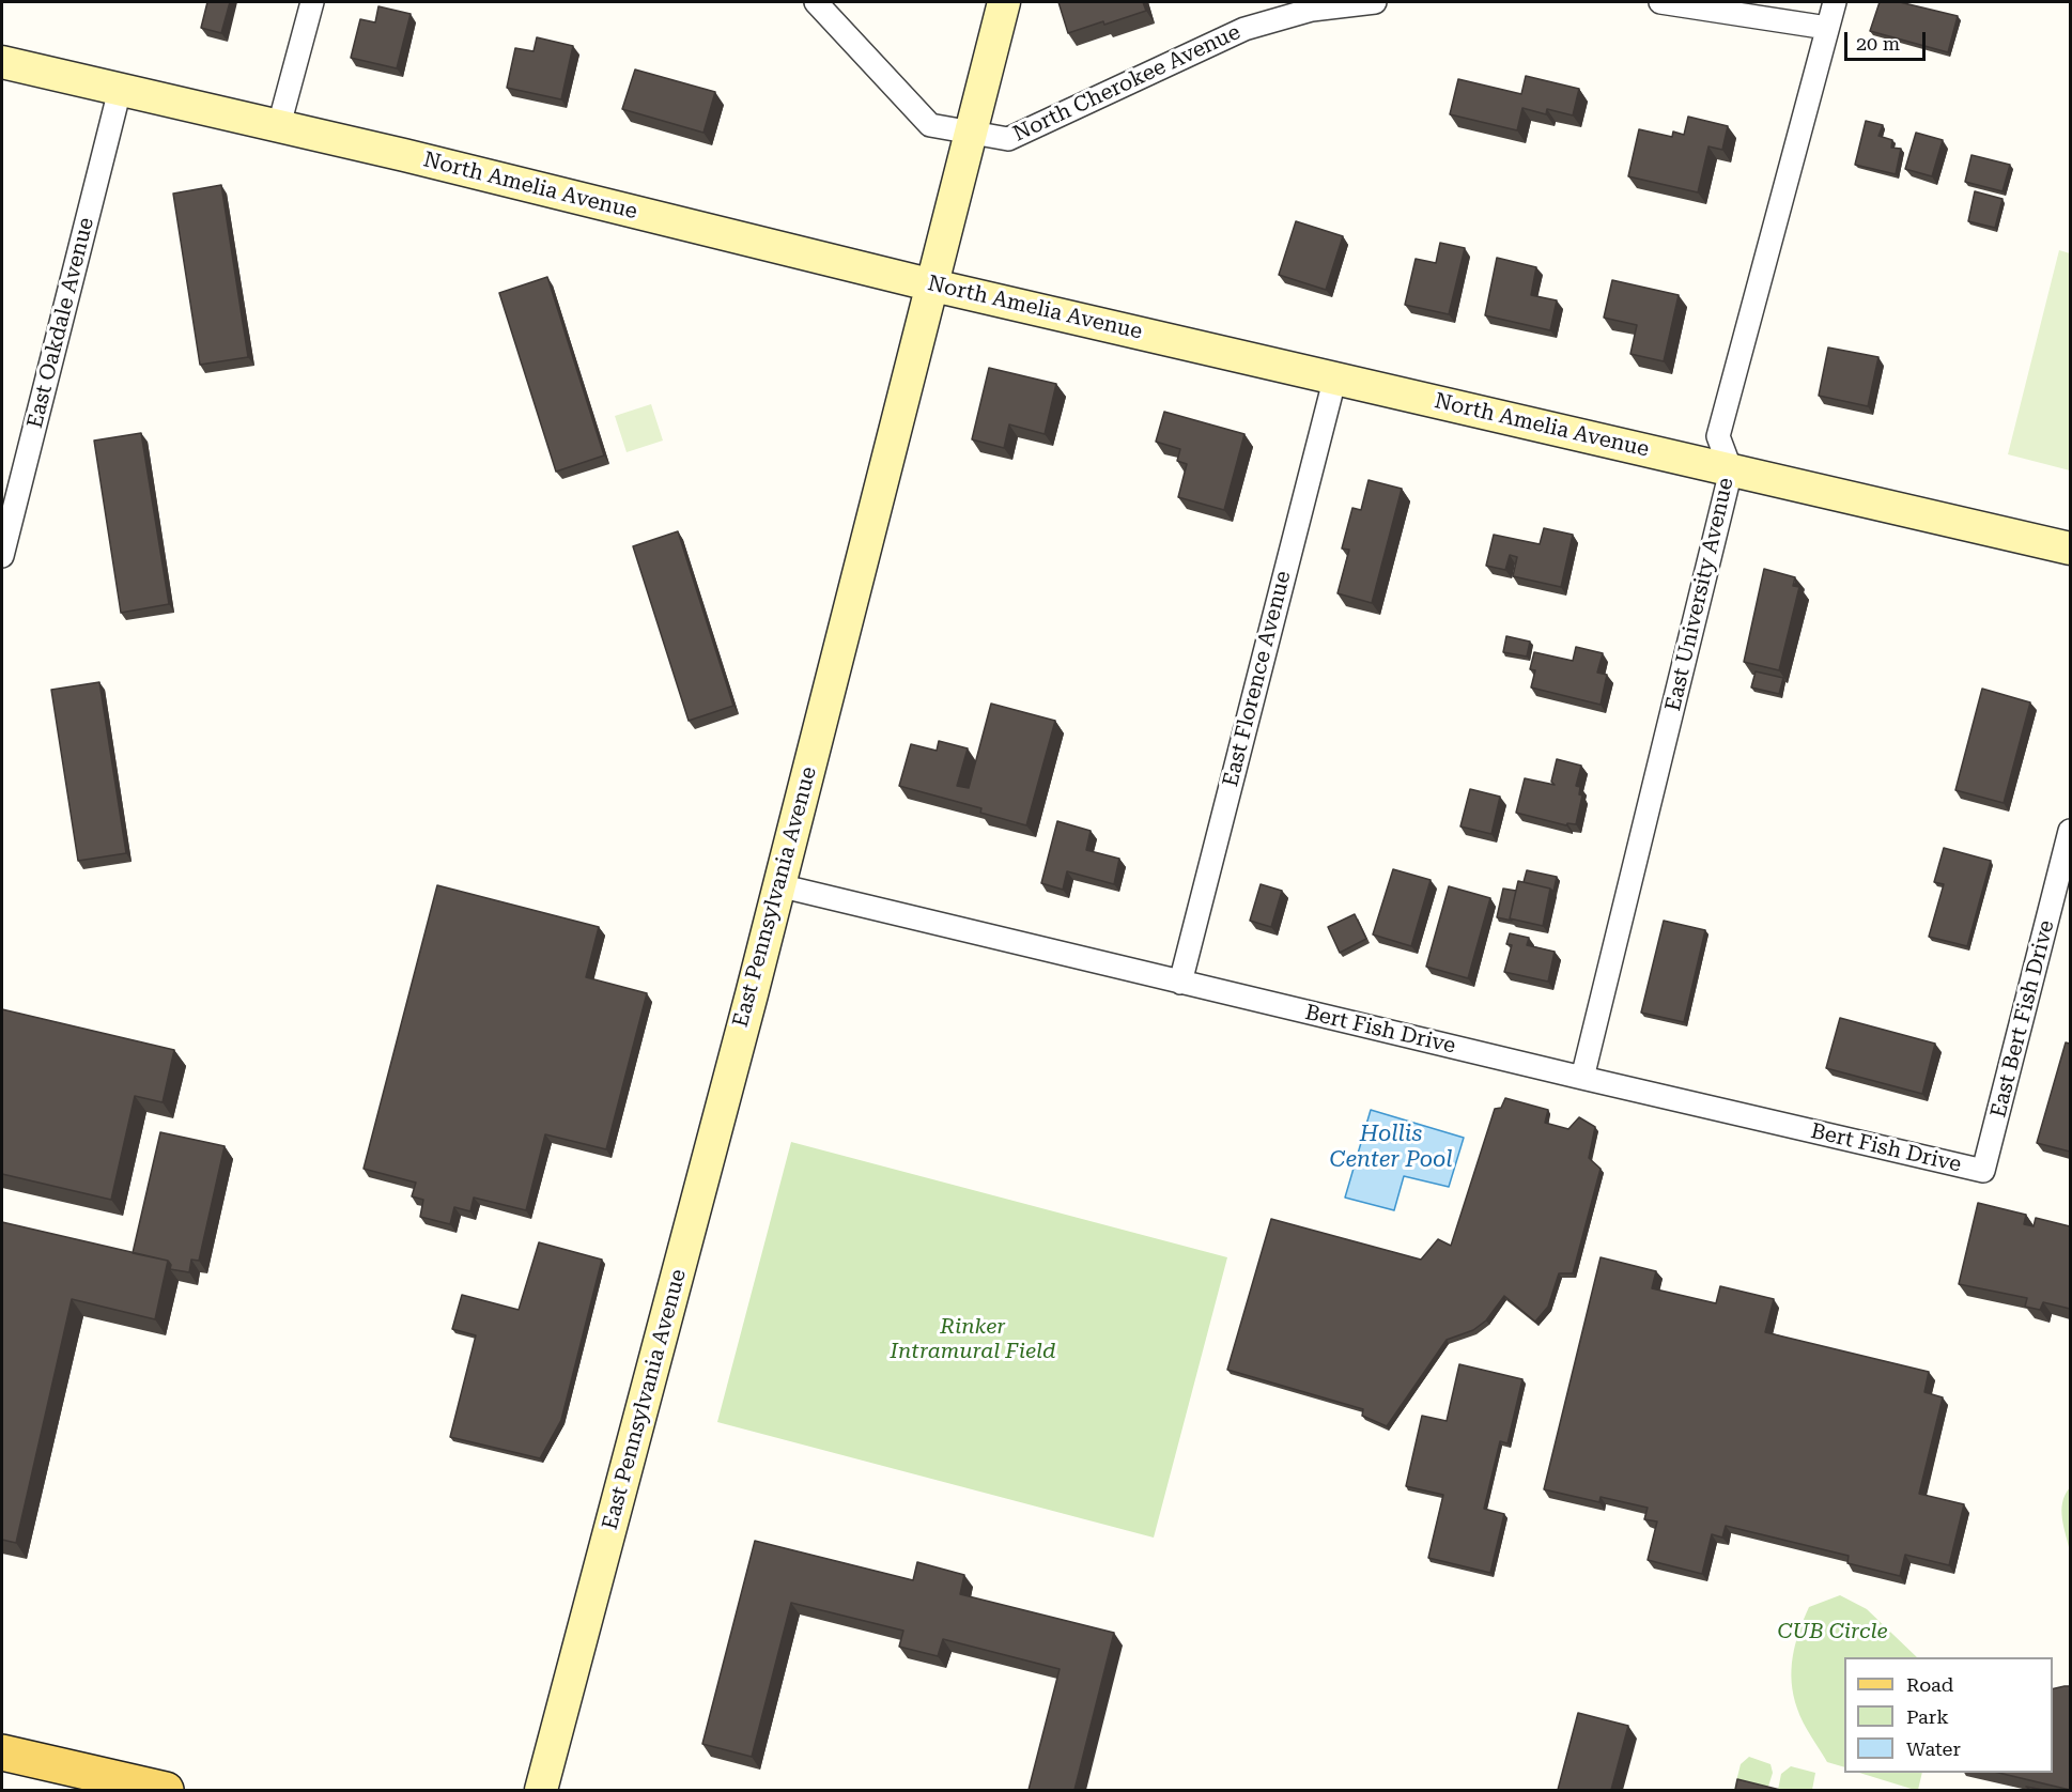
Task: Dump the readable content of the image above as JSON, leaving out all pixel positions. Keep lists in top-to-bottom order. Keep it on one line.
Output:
{"streets":{"main road":["North Amelia Avenue","East Pennsylvania Avenue"],"street":["North Cherokee Avenue","East Oakdale Avenue","East University Avenue","East Florence Avenue","East Bert Fish Drive","Bert Fish Drive"]},"crossings":[["North Cherokee Avenue","East Pennsylvania Avenue"],["North Amelia Avenue","East Oakdale Avenue"],["North Amelia Avenue","East University Avenue"],["North Amelia Avenue","East Florence Avenue"],["North Amelia Avenue","East Pennsylvania Avenue"],["East University Avenue","Bert Fish Drive"],["East Florence Avenue","Bert Fish Drive"],["East Pennsylvania Avenue","Bert Fish Drive"],["East Bert Fish Drive","Bert Fish Drive"]],"water":["Hollis Center Pool"],"parks":["Rinker Intramural Field","CUB Circle"],"legend":["Road","Park","Water"],"scale_bar":"20 m"}
